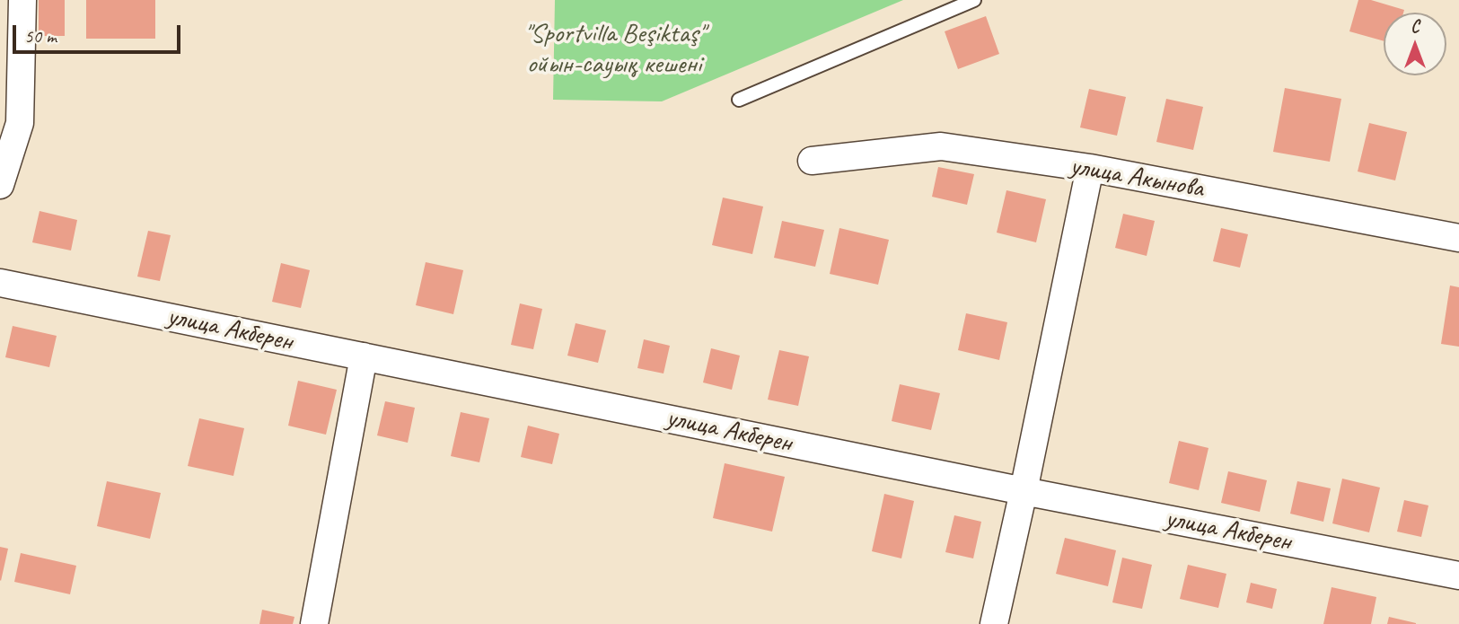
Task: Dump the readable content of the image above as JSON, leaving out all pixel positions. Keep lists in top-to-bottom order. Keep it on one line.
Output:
{"streets":{"street":["улица Акынова","улица Акберен"]},"parks":["\"Sportvilla Beşiktaş\" ойын-сауық кешені"],"scale_bar":"50 m","north":"top"}
